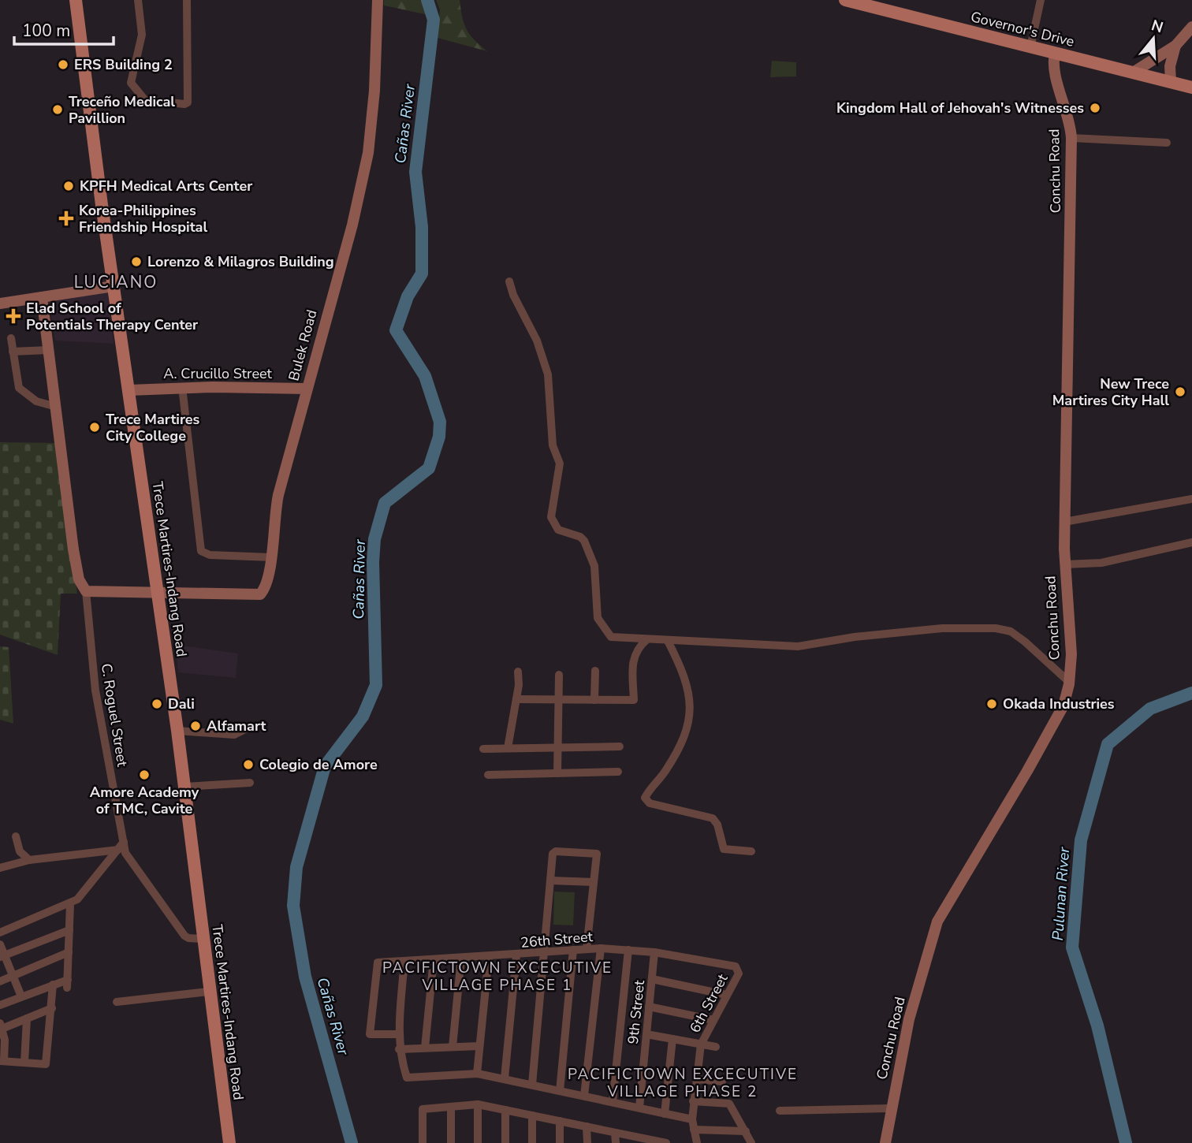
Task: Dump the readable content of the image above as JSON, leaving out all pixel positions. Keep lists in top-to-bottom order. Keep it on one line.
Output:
{"streets":{"main road":["Governor's Drive","Conchu Road","Bulek Road","A. Crucillo Street","Trece Martires-Indang Road"],"street":["C. Roguel Street","26th Street","6th Street","9th Street"]},"crossings":[["Governor's Drive","Conchu Road"],["Bulek Road","A. Crucillo Street"],["Bulek Road","Trece Martires-Indang Road"],["Bulek Road","C. Roguel Street"],["A. Crucillo Street","Trece Martires-Indang Road"],["Trece Martires-Indang Road","C. Roguel Street"],["26th Street","6th Street"],["26th Street","9th Street"]],"districts":["LUCIANO","PACIFICTOWN EXCECUTIVE VILLAGE PHASE 1","PACIFICTOWN EXCECUTIVE VILLAGE PHASE 2"],"water":["Cañas River","Pulunan River"],"places":{"other":["ERS Building 2","Kingdom Hall of Jehovah's Witnesses","Treceño Medical Pavillion","KPFH Medical Arts Center","Lorenzo & Milagros Building","New Trece Martires City Hall","Trece Martires City College","Dali","Okada Industries","Alfamart","Colegio de Amore","Amore Academy of TMC, Cavite"],"health":["Korea-Philippines Friendship Hospital","Elad School of Potentials Therapy Center"]},"scale_bar":"100 m","north":"top"}
